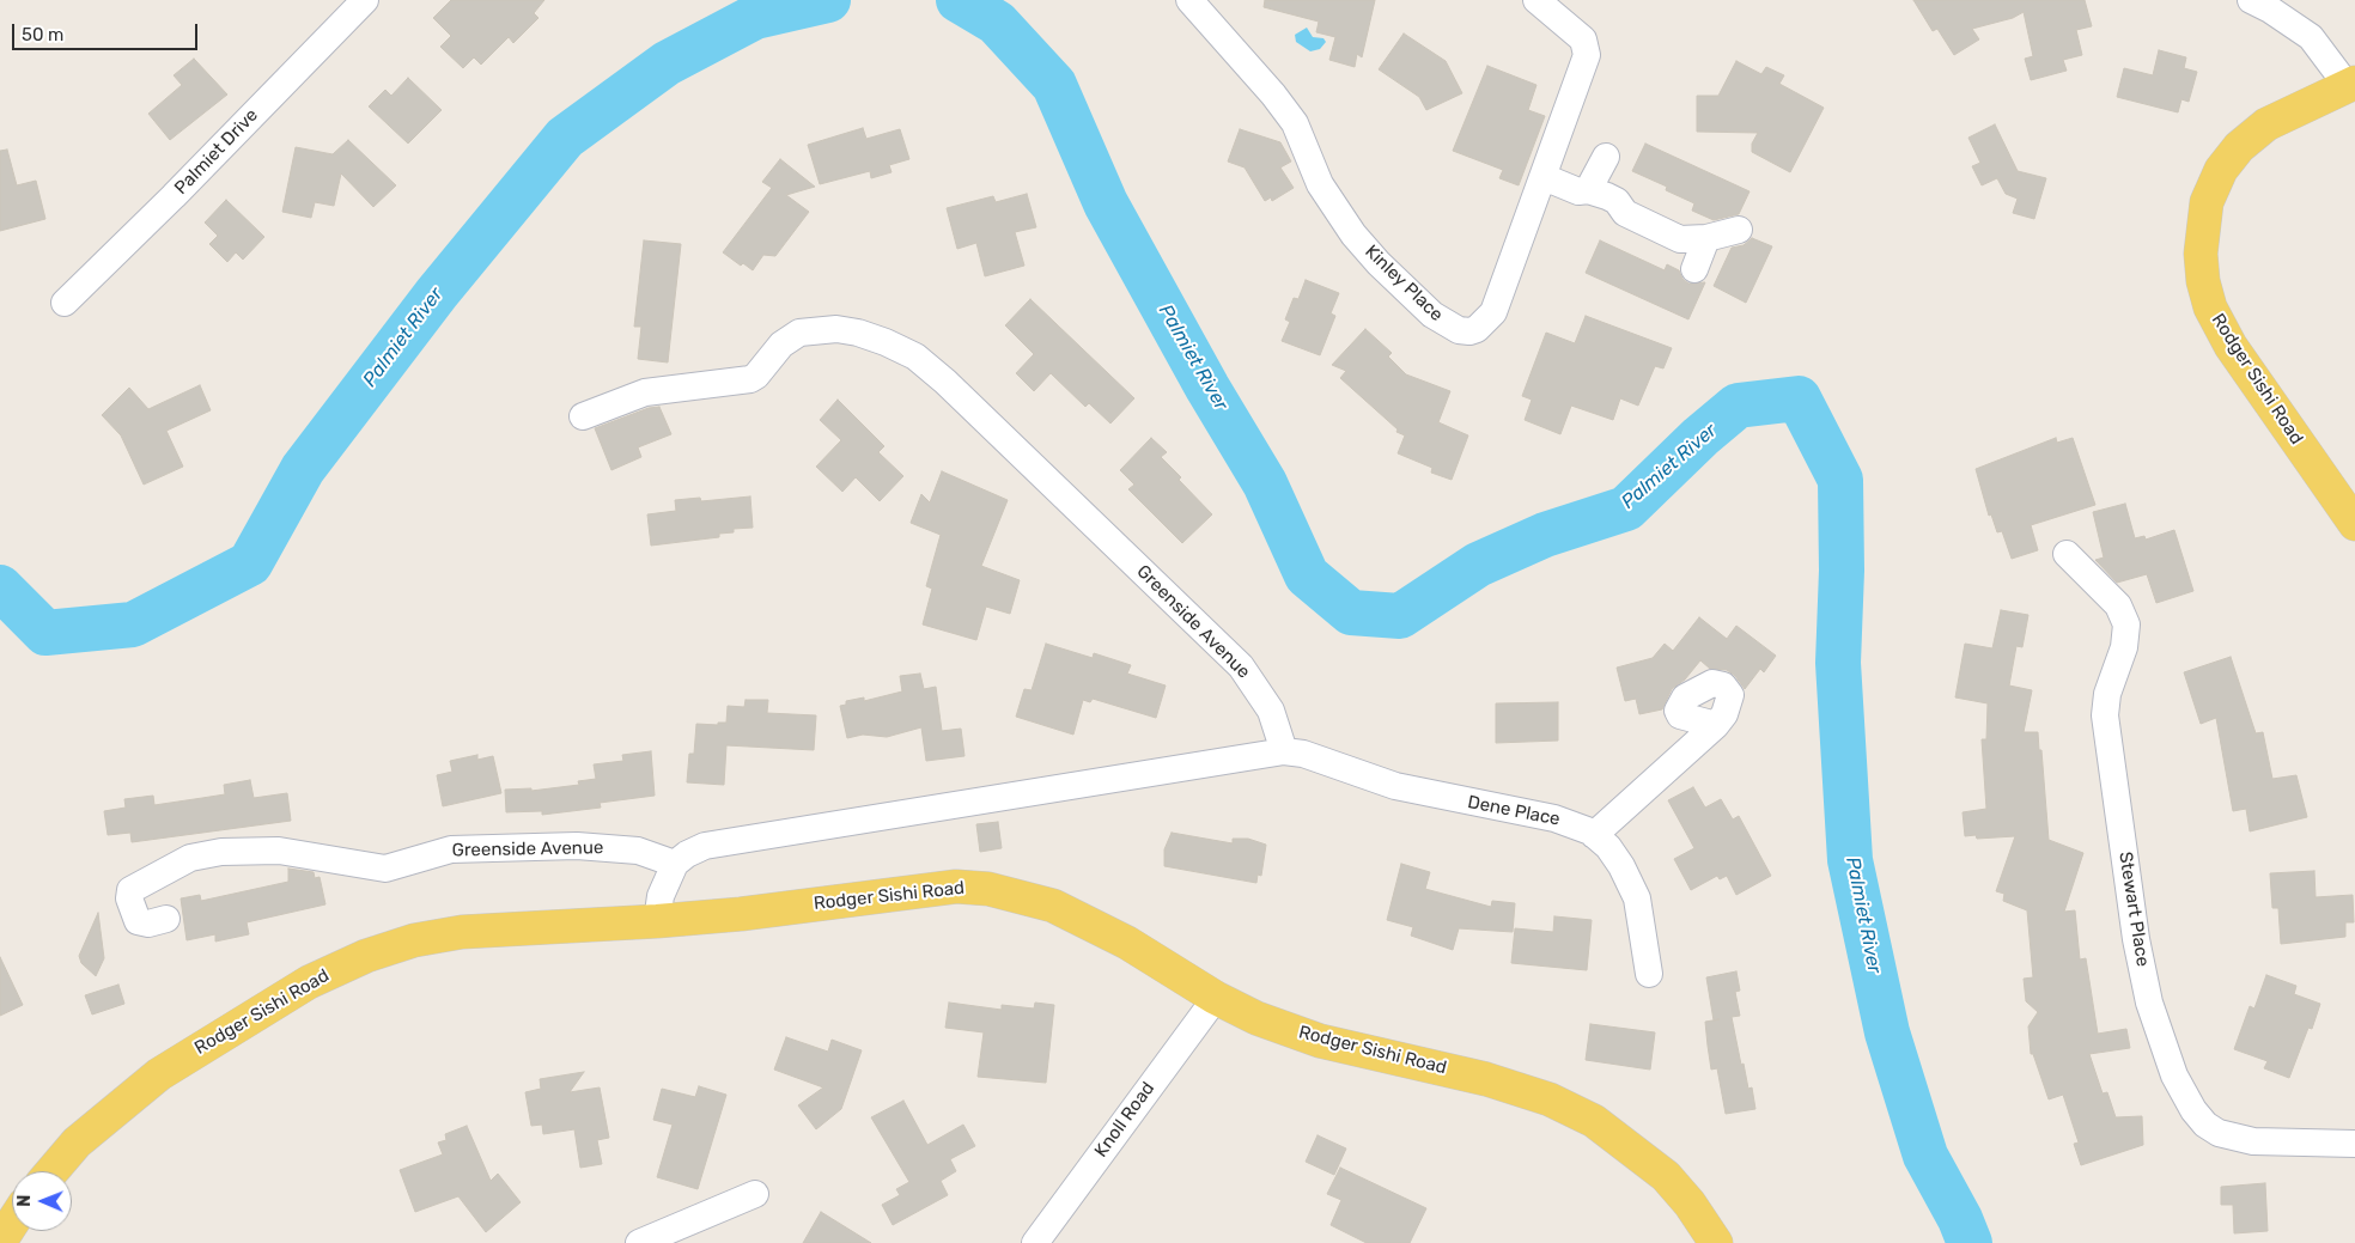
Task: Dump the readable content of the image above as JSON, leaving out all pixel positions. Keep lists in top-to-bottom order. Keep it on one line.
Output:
{"streets":{"main road":["Rodger Sishi Road"],"street":["Palmiet Drive","Kinley Place","Greenside Avenue","Dene Place","Stewart Place","Knoll Road"]},"crossings":[["Rodger Sishi Road","Knoll Road"],["Greenside Avenue","Dene Place"]],"water":["Palmiet River"],"scale_bar":"50 m","north":"left"}
